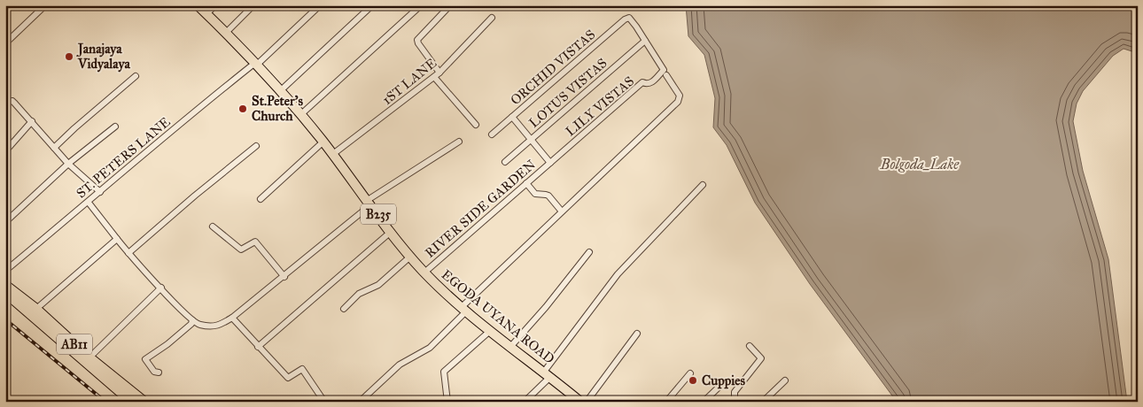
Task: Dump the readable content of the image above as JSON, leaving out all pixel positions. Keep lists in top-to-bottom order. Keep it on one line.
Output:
{"streets":{"main road":["B235","EGODA UYANA ROAD","AB11"],"street":["ORCHID VISTAS","1ST LANE","LOTUS VISTAS","LILY VISTAS","ST. PETERS LANE","RIVER SIDE GARDEN"]},"crossings":[["ORCHID VISTAS","LOTUS VISTAS"],["1ST LANE","EGODA UYANA ROAD"],["LILY VISTAS","RIVER SIDE GARDEN"],["ST. PETERS LANE","EGODA UYANA ROAD"],["RIVER SIDE GARDEN","EGODA UYANA ROAD"]],"water":["Bolgoda_Lake"],"places":["Janajaya Vidyalaya","St.Peter's Church","Cuppies"]}
